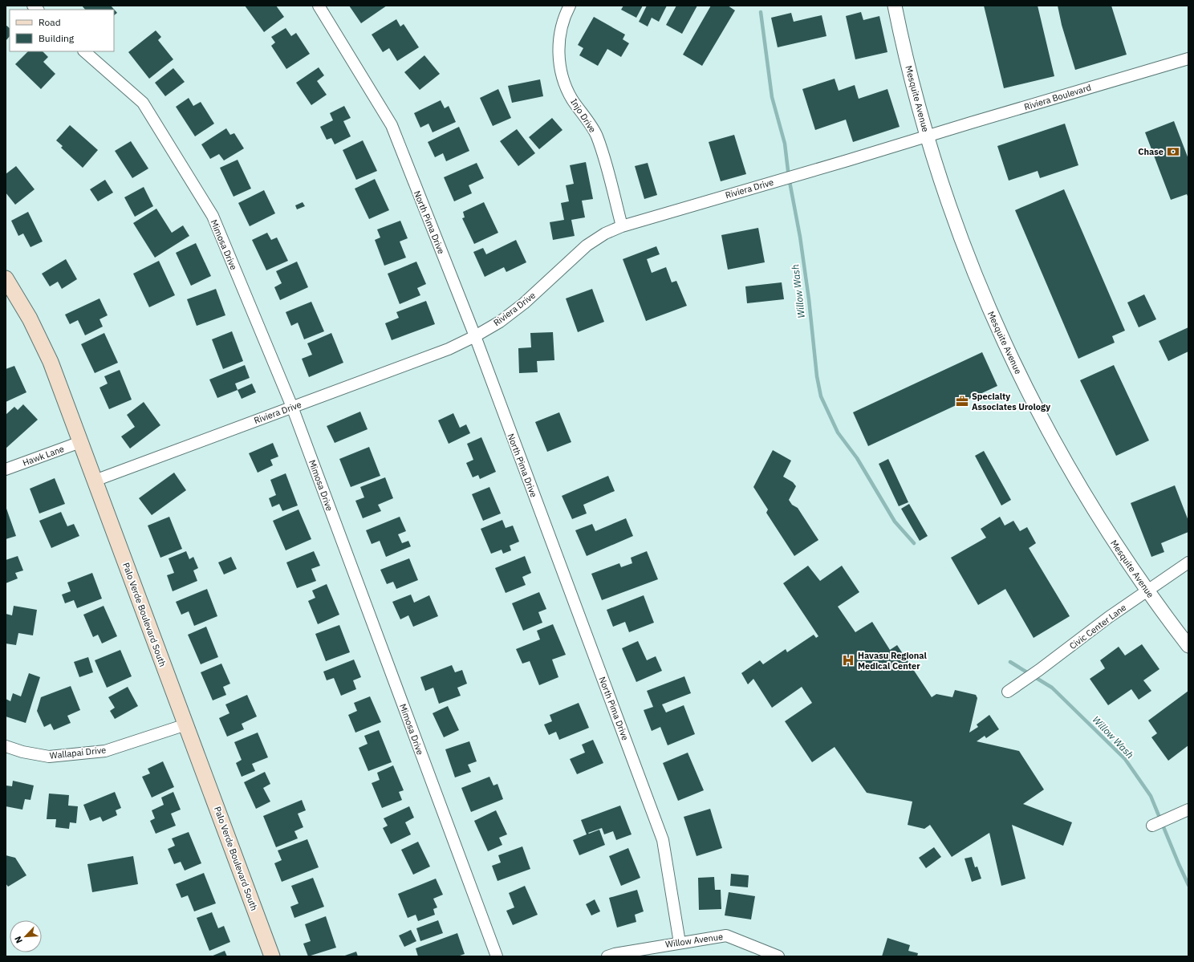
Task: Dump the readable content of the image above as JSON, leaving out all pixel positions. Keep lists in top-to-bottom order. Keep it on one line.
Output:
{"streets":{"main road":["Palo Verde Boulevard South"],"street":["Riviera Boulevard","Mesquite Avenue","Injo Drive","Riviera Drive","North Pima Drive","Mimosa Drive","Hawk Lane","Civic Center Lane","Wallapai Drive","Willow Avenue"]},"crossings":[["Riviera Boulevard","Mesquite Avenue"],["Riviera Boulevard","Riviera Drive"],["Mesquite Avenue","Riviera Drive"],["Mesquite Avenue","Civic Center Lane"],["Injo Drive","Riviera Drive"],["Riviera Drive","North Pima Drive"],["Riviera Drive","Mimosa Drive"],["Riviera Drive","Palo Verde Boulevard South"],["North Pima Drive","Willow Avenue"],["Hawk Lane","Palo Verde Boulevard South"],["Palo Verde Boulevard South","Wallapai Drive"]],"water":["Willow Wash"],"places":{"bank":["Chase"],"office":["Specialty Associates Urology"],"hospital":["Havasu Regional Medical Center"]},"legend":["Road","Building"],"north":"bottom left"}
